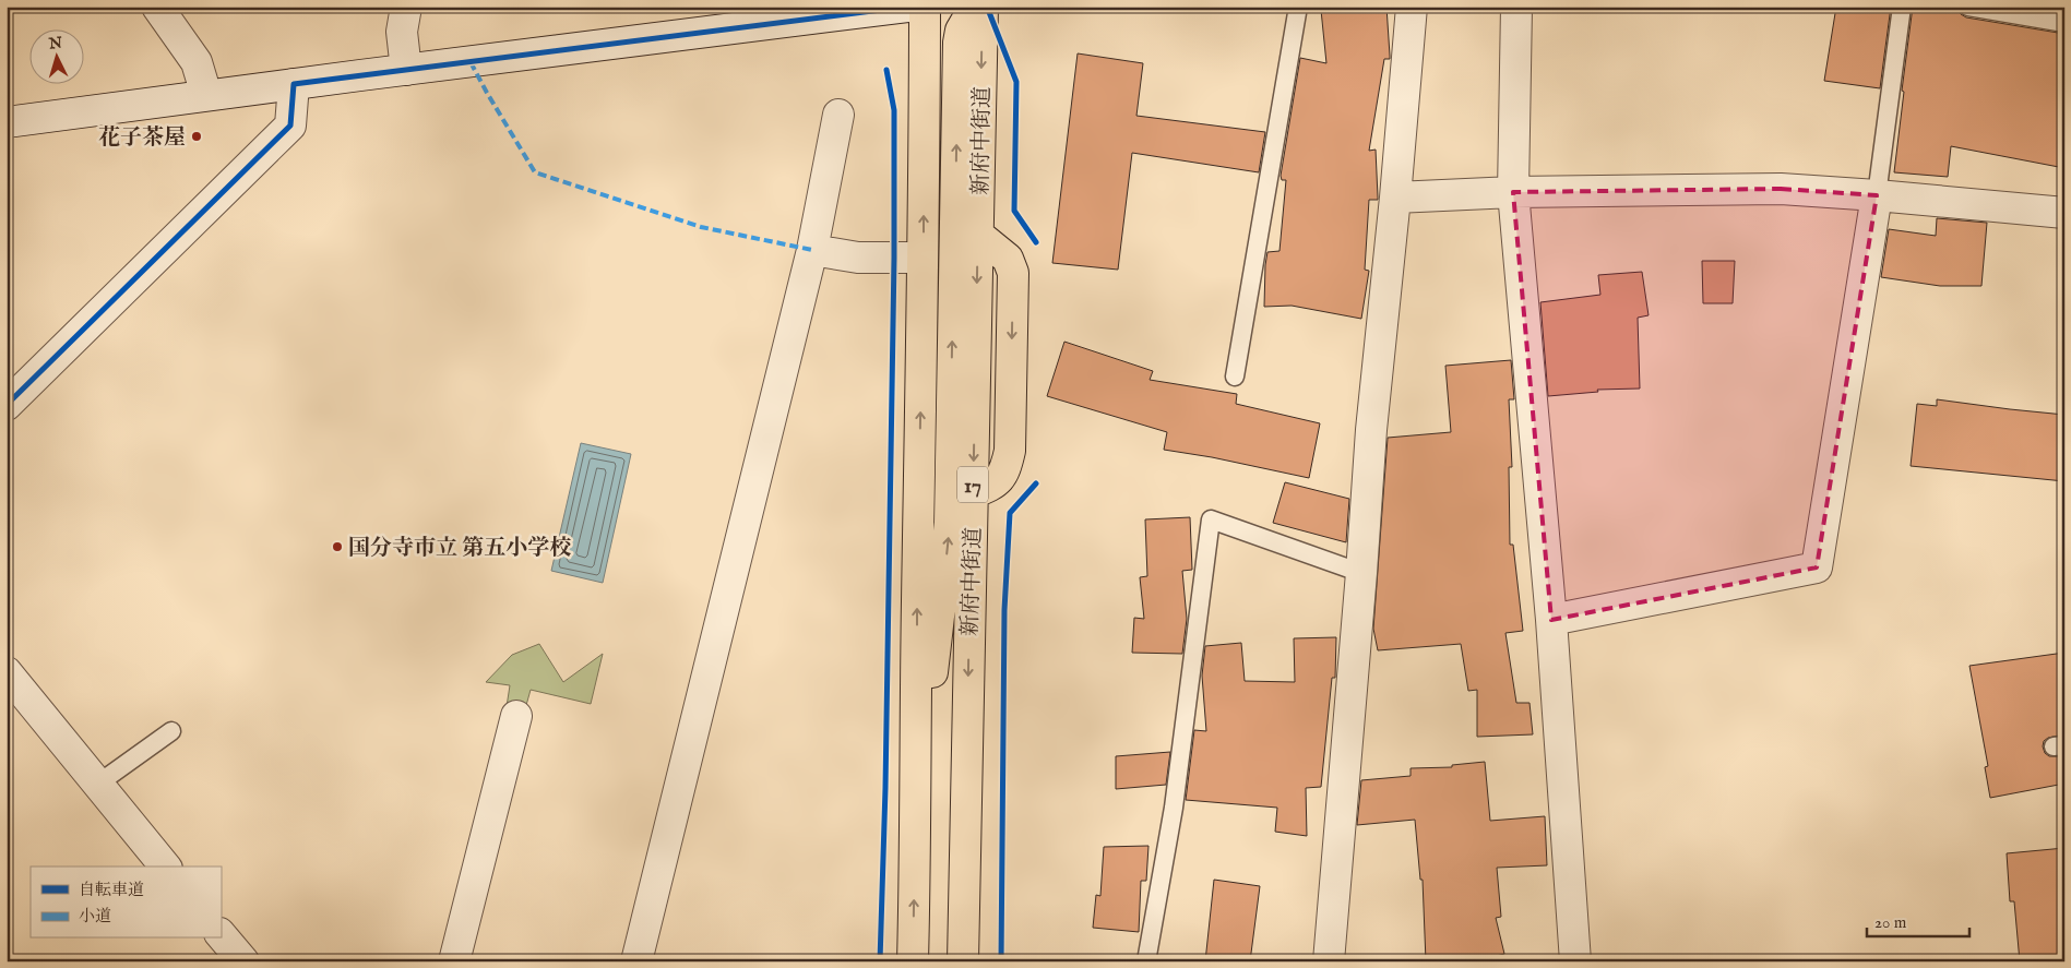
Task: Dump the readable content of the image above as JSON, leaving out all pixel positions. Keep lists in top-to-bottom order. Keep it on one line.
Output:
{"streets":{"main road":["新府中街道","17"]},"places":["花子茶屋","国分寺市立 第五小学校"],"legend":["自転車道","小道"],"scale_bar":"20 m","north":"top"}
